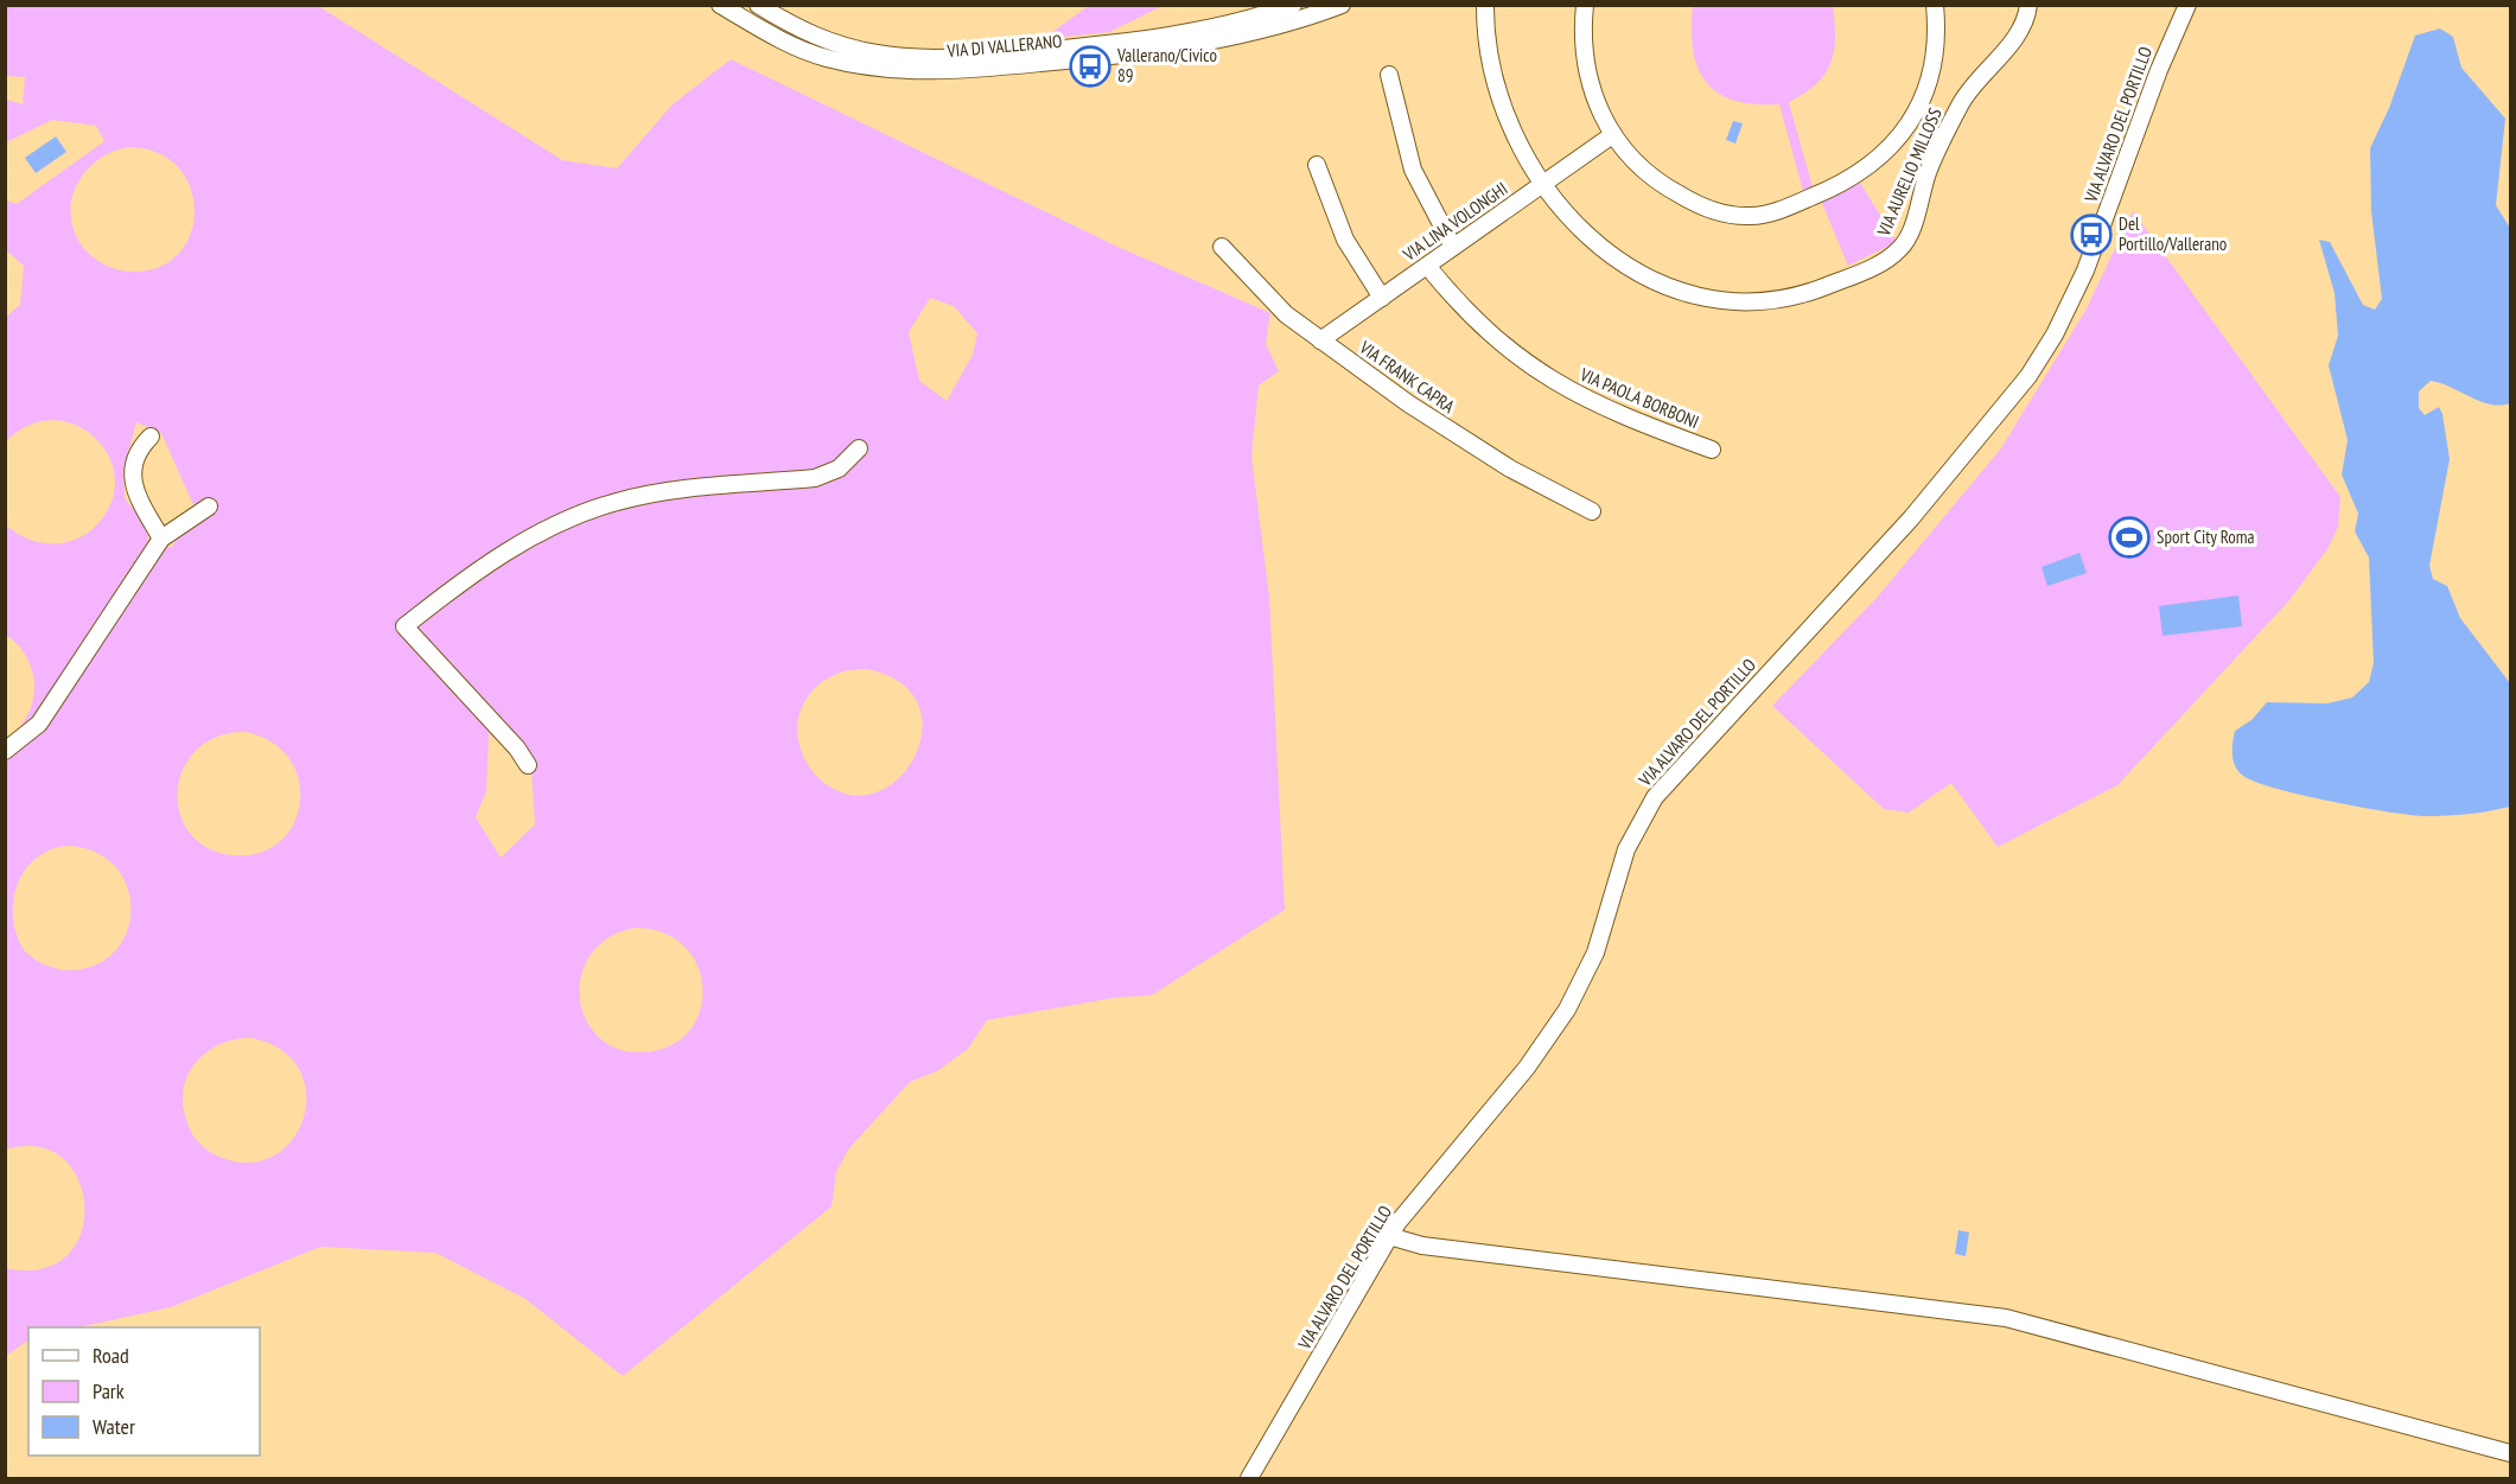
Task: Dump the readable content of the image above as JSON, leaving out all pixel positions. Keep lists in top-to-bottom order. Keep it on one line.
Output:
{"streets":{"street":["VIA DI VALLERANO","VIA ALVARO DEL PORTILLO","VIA AURELIO MILLOSS","VIA LINA VOLONGHI","VIA FRANK CAPRA","VIA PAOLA BORBONI"]},"crossings":[["VIA AURELIO MILLOSS","VIA LINA VOLONGHI"],["VIA LINA VOLONGHI","VIA FRANK CAPRA"],["VIA LINA VOLONGHI","VIA PAOLA BORBONI"]],"places":{"bus stop":["Vallerano/Civico 89","Del Portillo/Vallerano"],"sports":["Sport City Roma"]},"legend":["Road","Park","Water"]}
